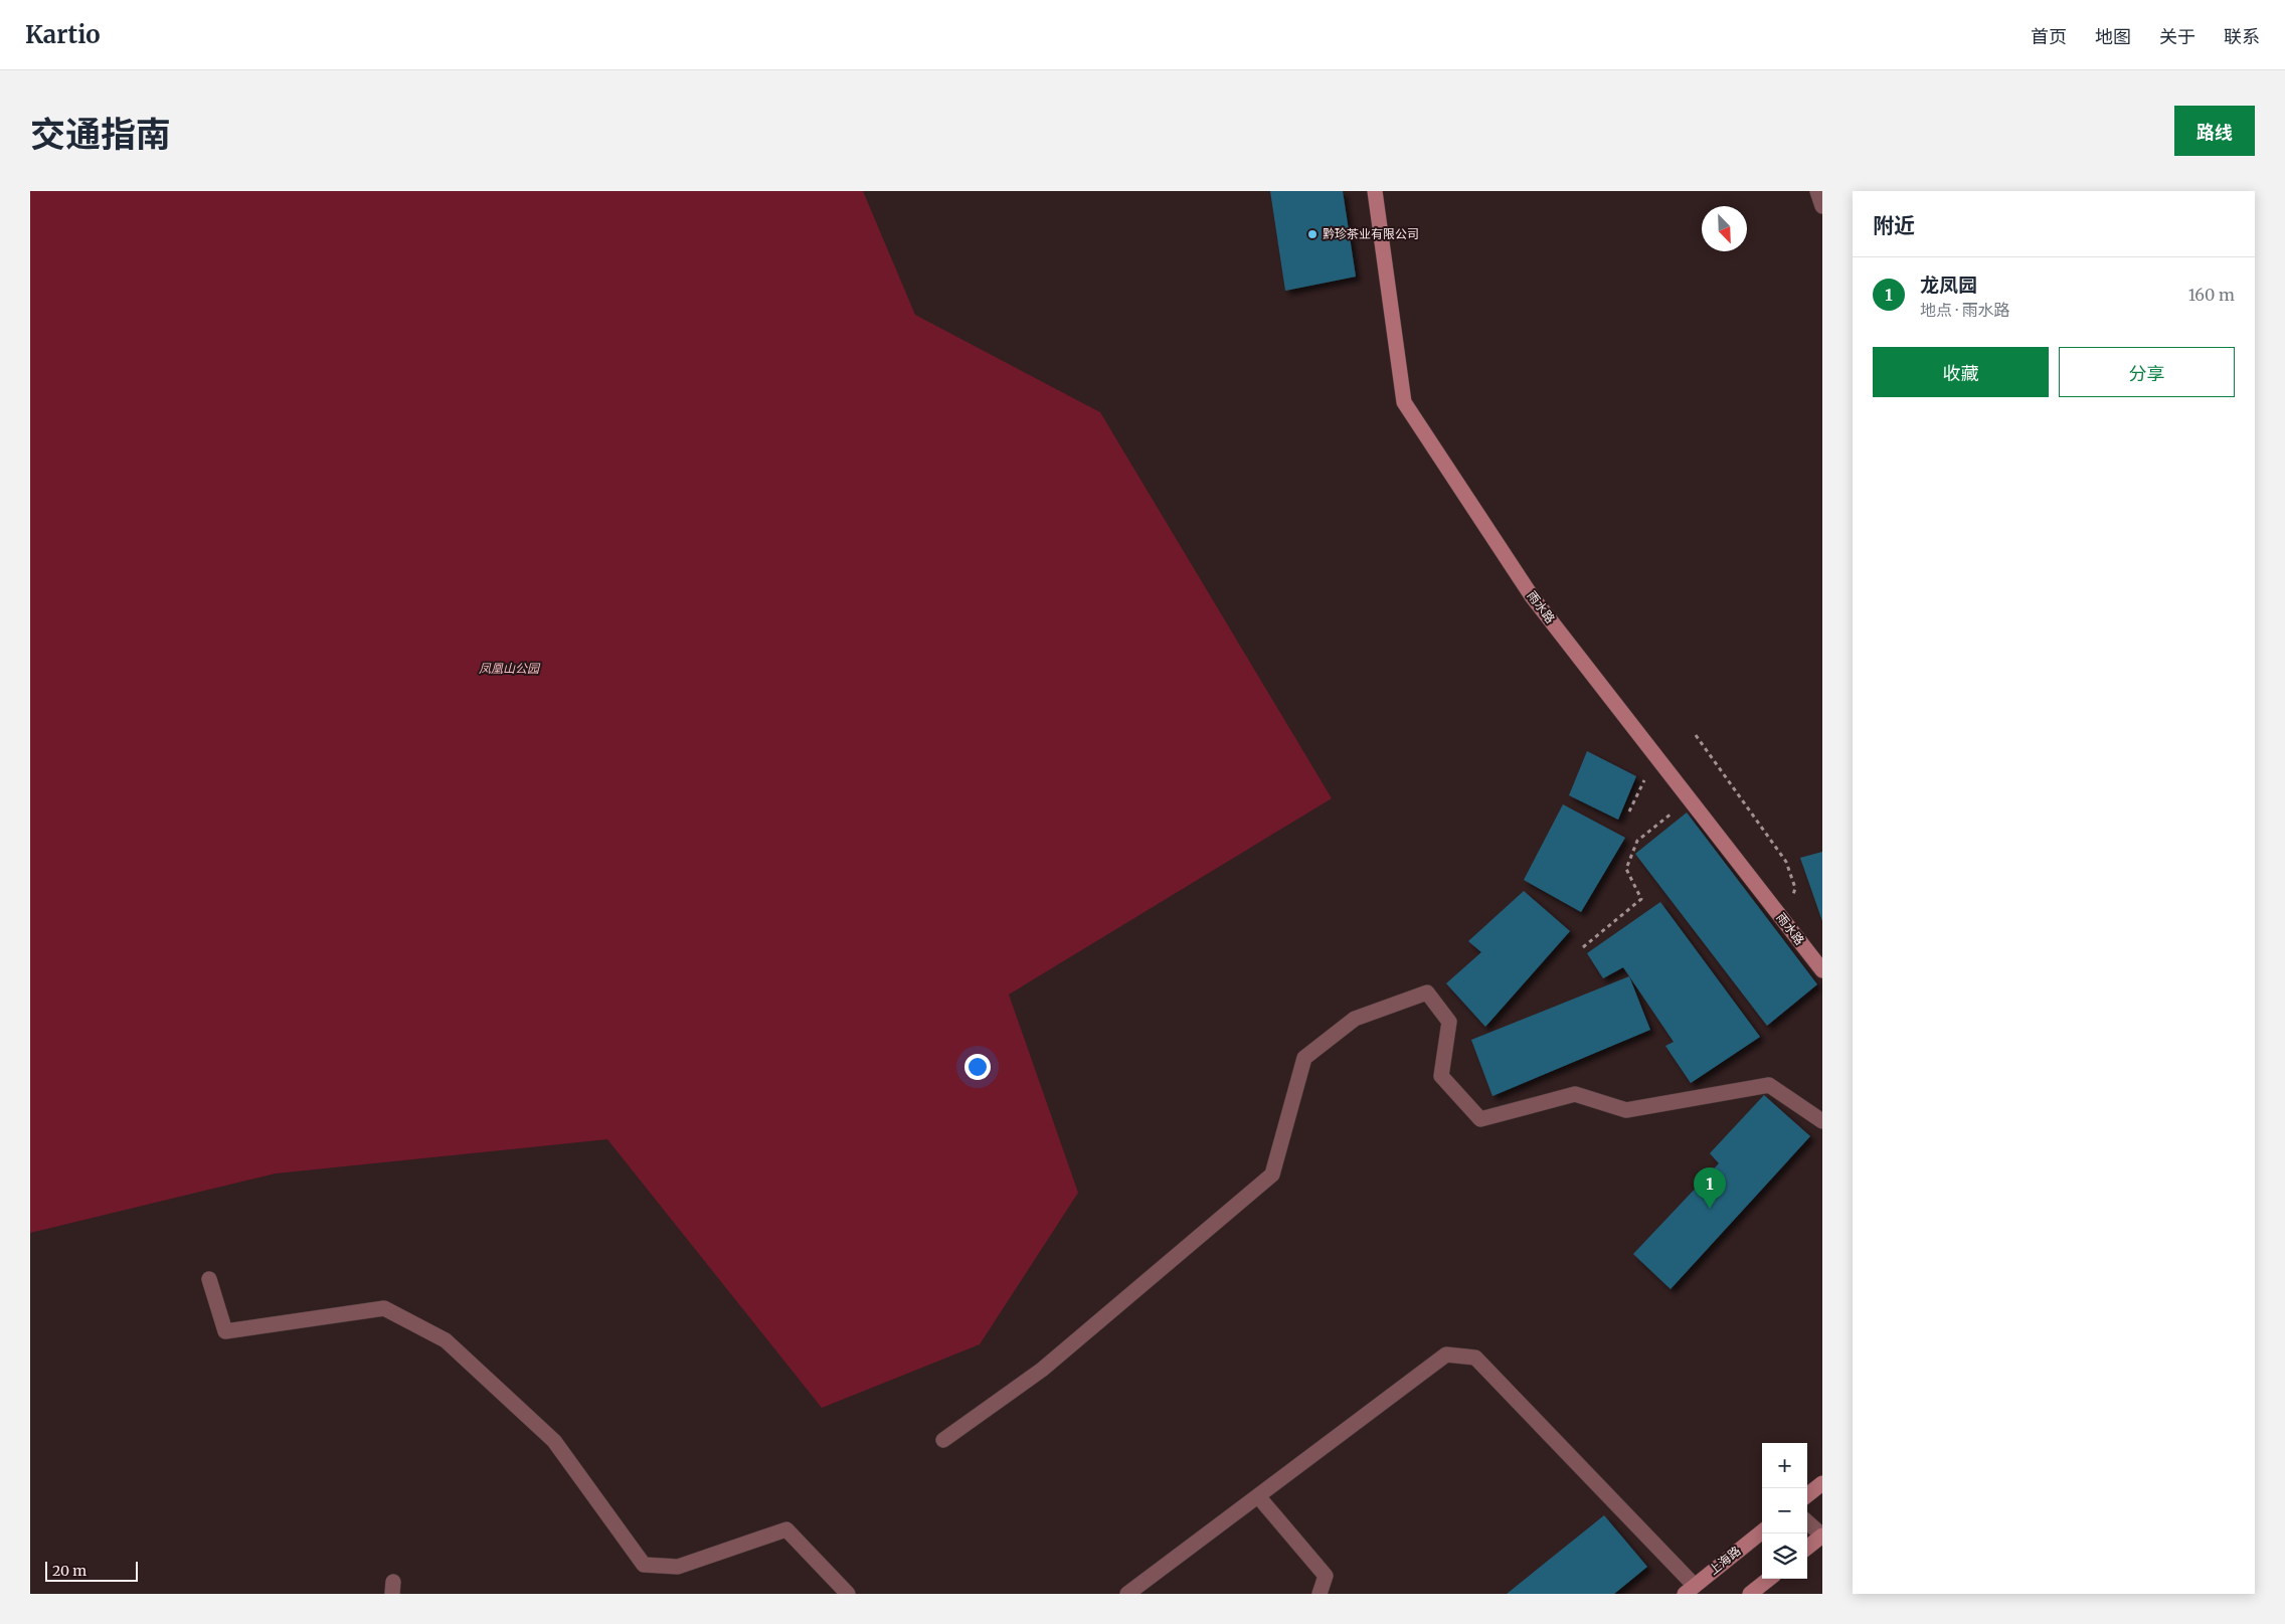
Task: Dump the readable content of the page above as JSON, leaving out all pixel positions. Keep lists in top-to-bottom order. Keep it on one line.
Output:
{"streets":{"street":["雨水路","上海路"]},"parks":["凤凰山公园"],"places":["黔珍茶业有限公司"],"scale_bar":"20 m","north":"bottom right","page":{"header":"Kartio","nav":["首页","地图","关于","联系"],"title":"交通指南","buttons":["路线",["收藏","分享"]],"heading":"附近","list":[{"mark":"1","name":"龙凤园","note":"地点 · 雨水路","value":"160 m"}],"pins":"1","map_buttons":["+","−"],"scale":"20 m"}}
